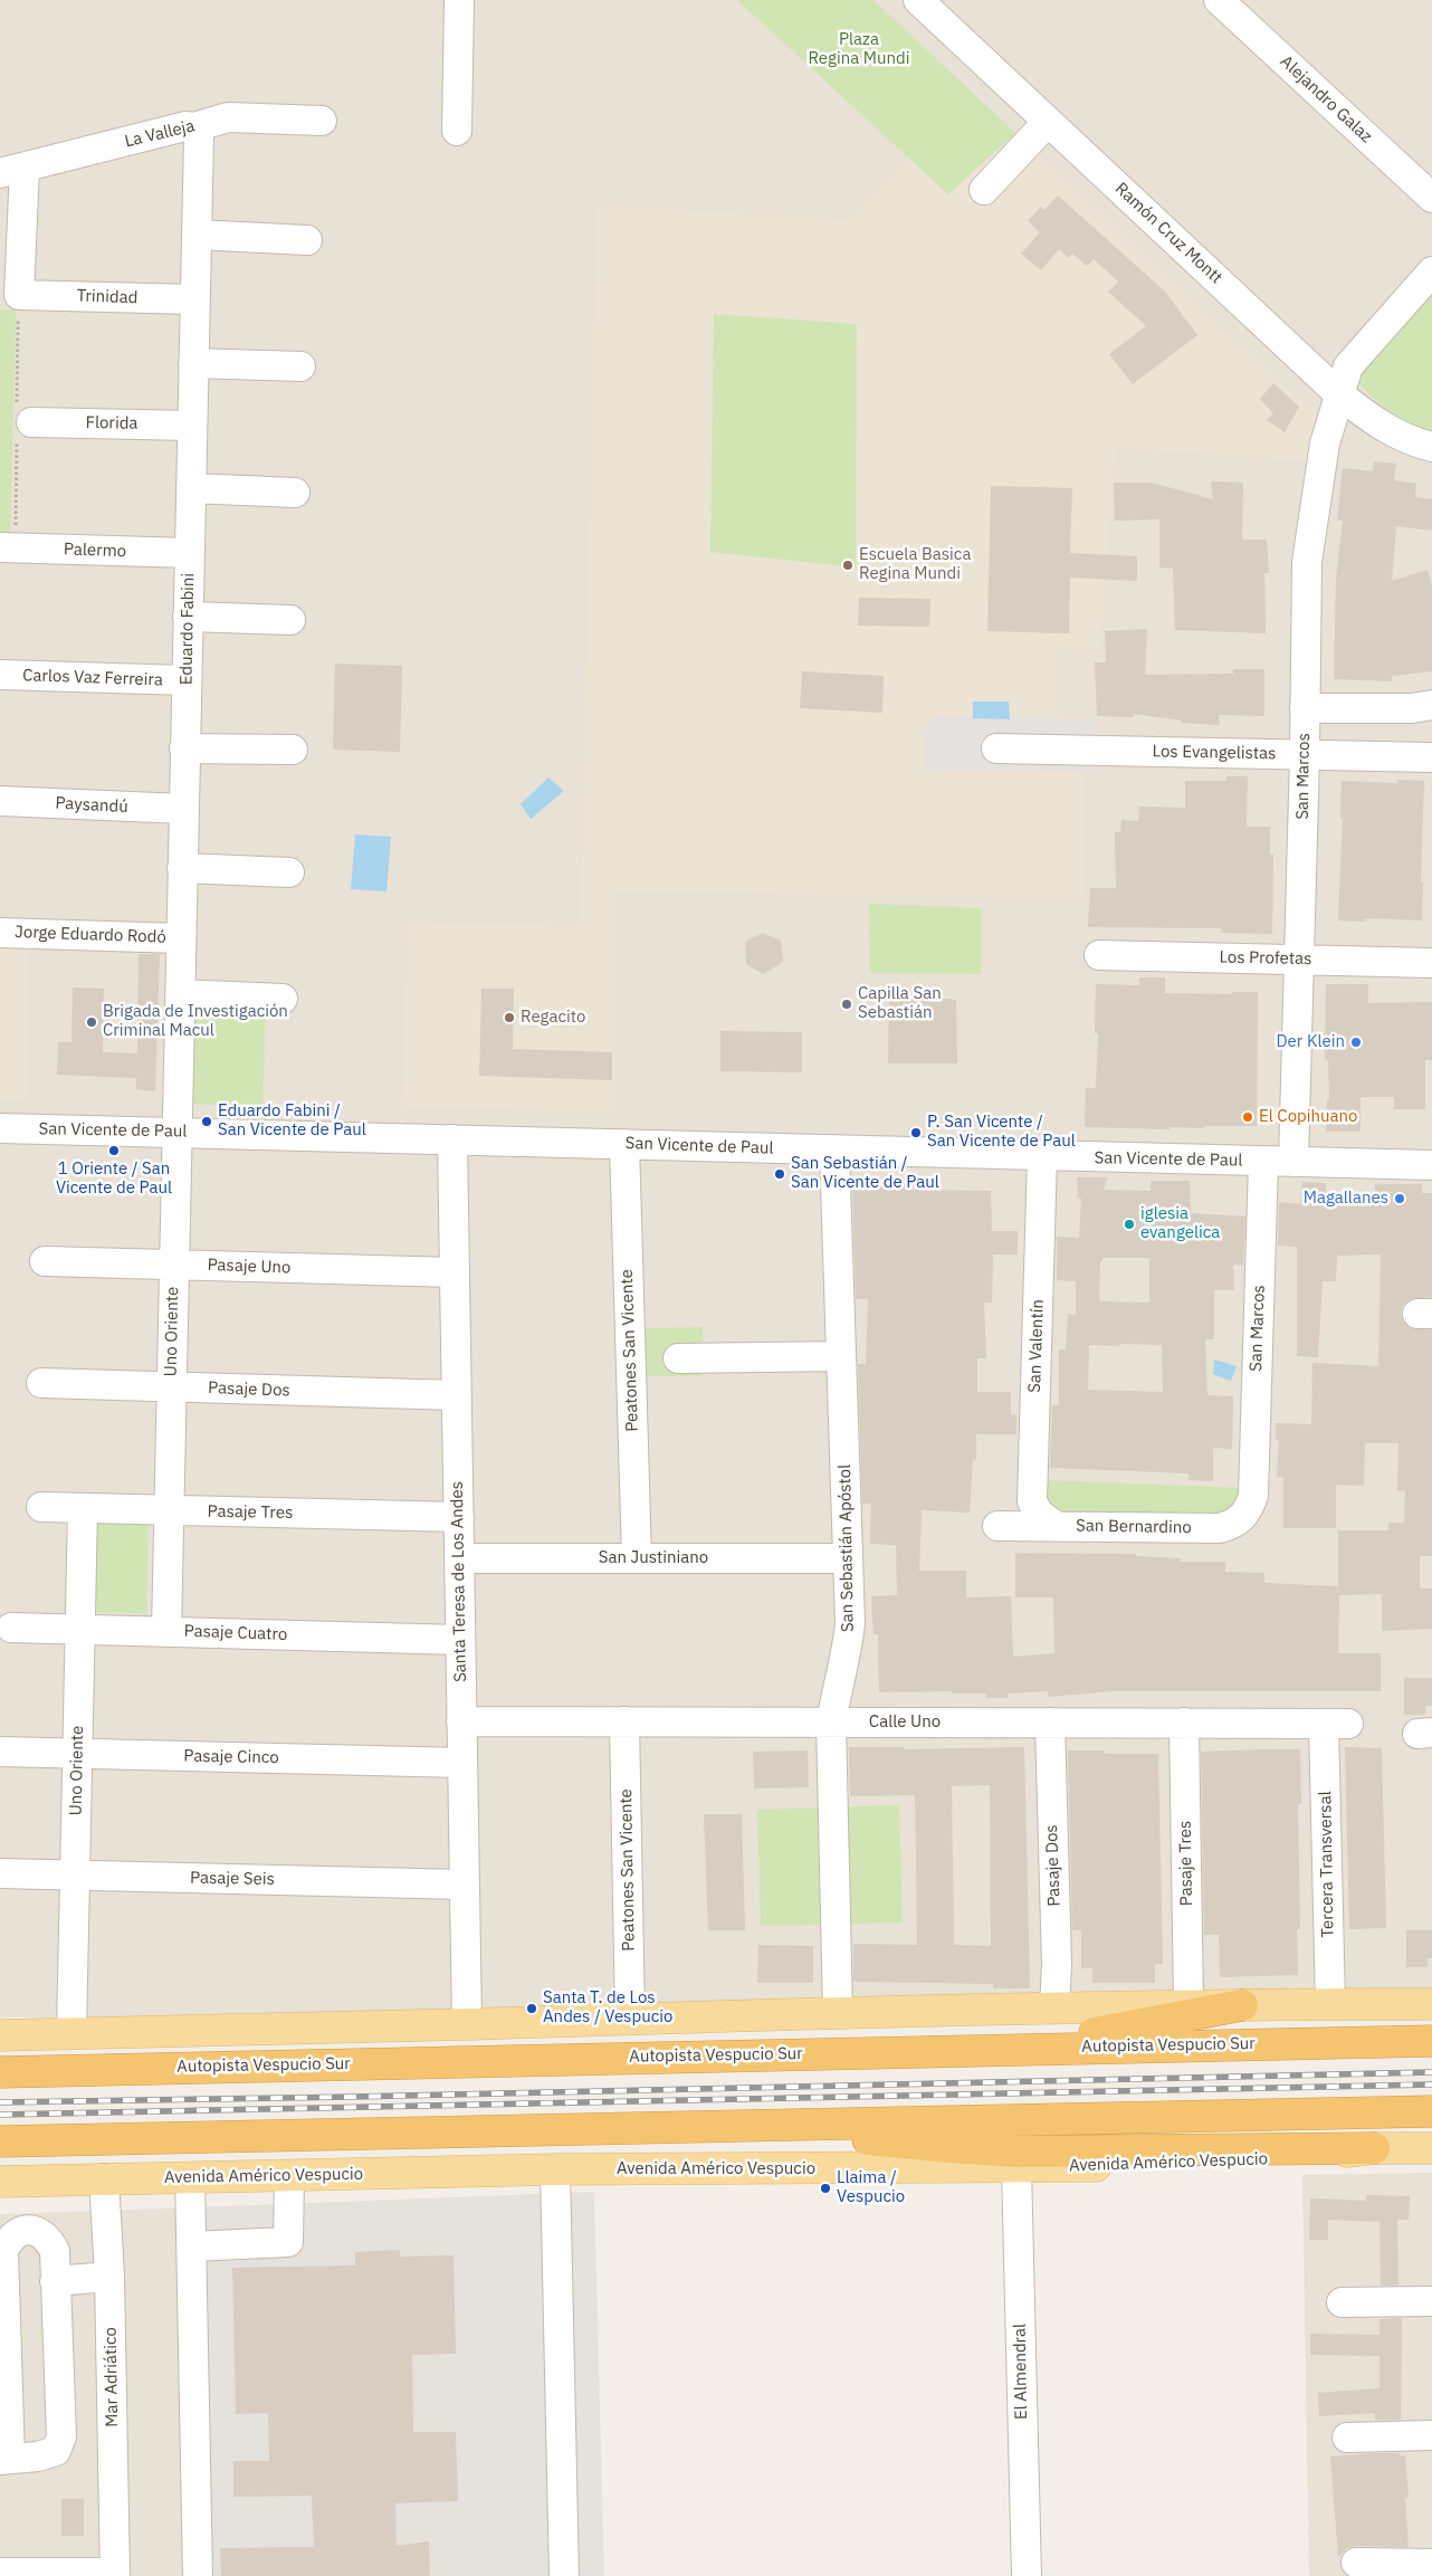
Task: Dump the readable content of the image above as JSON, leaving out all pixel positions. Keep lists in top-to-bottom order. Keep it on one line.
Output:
{"streets":{"highway":["Autopista Vespucio Sur"],"main road":["Avenida Américo Vespucio"],"street":["Alejandro Galaz","La Valleja","Ramón Cruz Montt","Trinidad","Florida","Palermo","Eduardo Fabini","Carlos Vaz Ferreira","Los Evangelistas","San Marcos","Paysandú","Jorge Eduardo Rodó","Los Profetas","San Vicente de Paul","Pasaje Uno","Uno Oriente","San Valentín","Peatones San Vicente","Pasaje Dos","Pasaje Tres","San Bernardino","San Sebastián Apóstol","San Justiniano","Santa Teresa de Los Andes","Pasaje Cuatro","Calle Uno","Pasaje Cinco","Tercera Transversal","Pasaje Seis","El Almendral","Mar Adriático"]},"crossings":[["La Valleja","Trinidad"],["La Valleja","Eduardo Fabini"],["Ramón Cruz Montt","San Marcos"],["Trinidad","Eduardo Fabini"],["Florida","Eduardo Fabini"],["Palermo","Eduardo Fabini"],["Eduardo Fabini","Carlos Vaz Ferreira"],["Eduardo Fabini","Paysandú"],["Eduardo Fabini","Jorge Eduardo Rodó"],["Eduardo Fabini","San Vicente de Paul"],["Eduardo Fabini","Uno Oriente"],["Los Evangelistas","San Marcos"],["San Marcos","Los Profetas"],["San Marcos","San Vicente de Paul"],["San Marcos","San Bernardino"],["San Vicente de Paul","Uno Oriente"],["San Vicente de Paul","San Valentín"],["San Vicente de Paul","Peatones San Vicente"],["San Vicente de Paul","San Sebastián Apóstol"],["San Vicente de Paul","Santa Teresa de Los Andes"],["Pasaje Uno","Uno Oriente"],["Pasaje Uno","Santa Teresa de Los Andes"],["Uno Oriente","Pasaje Dos"],["Uno Oriente","Pasaje Tres"],["Uno Oriente","Pasaje Cuatro"],["Uno Oriente","Pasaje Cinco"],["Uno Oriente","Pasaje Seis"],["San Valentín","San Bernardino"],["Peatones San Vicente","San Justiniano"],["Peatones San Vicente","Calle Uno"],["Pasaje Dos","Santa Teresa de Los Andes"],["Pasaje Dos","Calle Uno"],["Pasaje Tres","Santa Teresa de Los Andes"],["Pasaje Tres","Calle Uno"],["San Sebastián Apóstol","San Justiniano"],["San Sebastián Apóstol","Calle Uno"],["San Justiniano","Santa Teresa de Los Andes"],["Santa Teresa de Los Andes","Pasaje Cuatro"],["Santa Teresa de Los Andes","Calle Uno"],["Santa Teresa de Los Andes","Pasaje Cinco"],["Santa Teresa de Los Andes","Pasaje Seis"],["Calle Uno","Tercera Transversal"],["Avenida Américo Vespucio","El Almendral"],["Avenida Américo Vespucio","Mar Adriático"]],"parks":["Plaza Regina Mundi"],"places":["Escuela Basica Regina Mundi","Capilla San Sebastián","Regacito","Brigada de Investigación Criminal Macul","Der Klein","El Copihuano","Eduardo Fabini / San Vicente de Paul","P. San Vicente / San Vicente de Paul","1 Oriente / San Vicente de Paul","San Sebastián / San Vicente de Paul","Magallanes","iglesia evangelica","Santa T. de Los Andes / Vespucio","Llaima / Vespucio"]}
